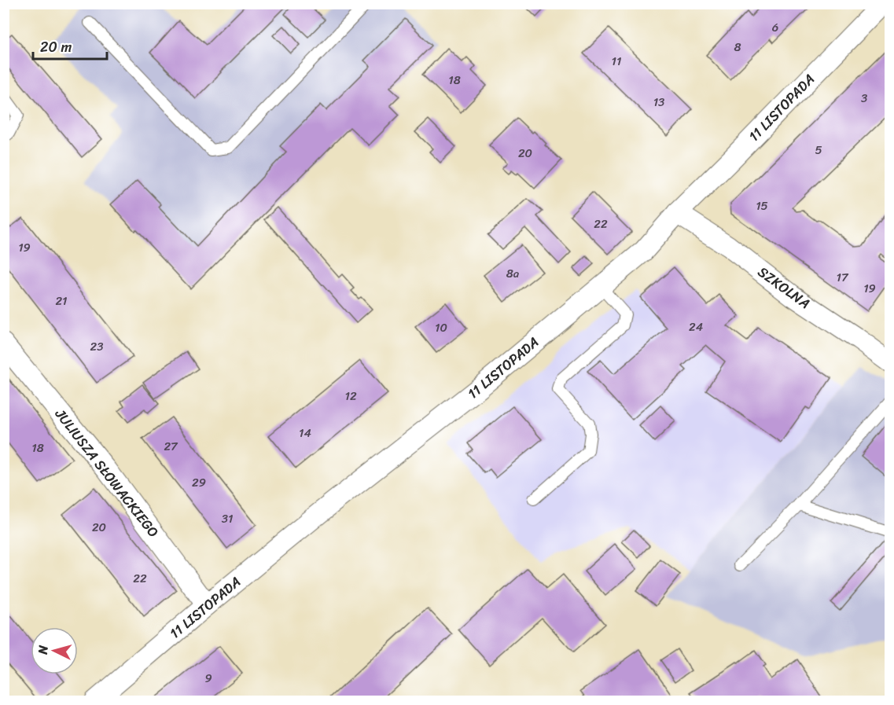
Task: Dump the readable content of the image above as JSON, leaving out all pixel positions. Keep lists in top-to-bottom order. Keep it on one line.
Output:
{"streets":{"street":["11 LISTOPADA","SZKOLNA","JULIUSZA SŁOWACKIEGO"]},"crossings":[["11 LISTOPADA","SZKOLNA"],["11 LISTOPADA","JULIUSZA SŁOWACKIEGO"]],"house_numbers":["6","8","11","18","3","13","5","20","15","22","19","8a","17","19","21","24","10","23","12","14","27","18","29","31","20","22","9"],"scale_bar":"20 m","north":"left"}
